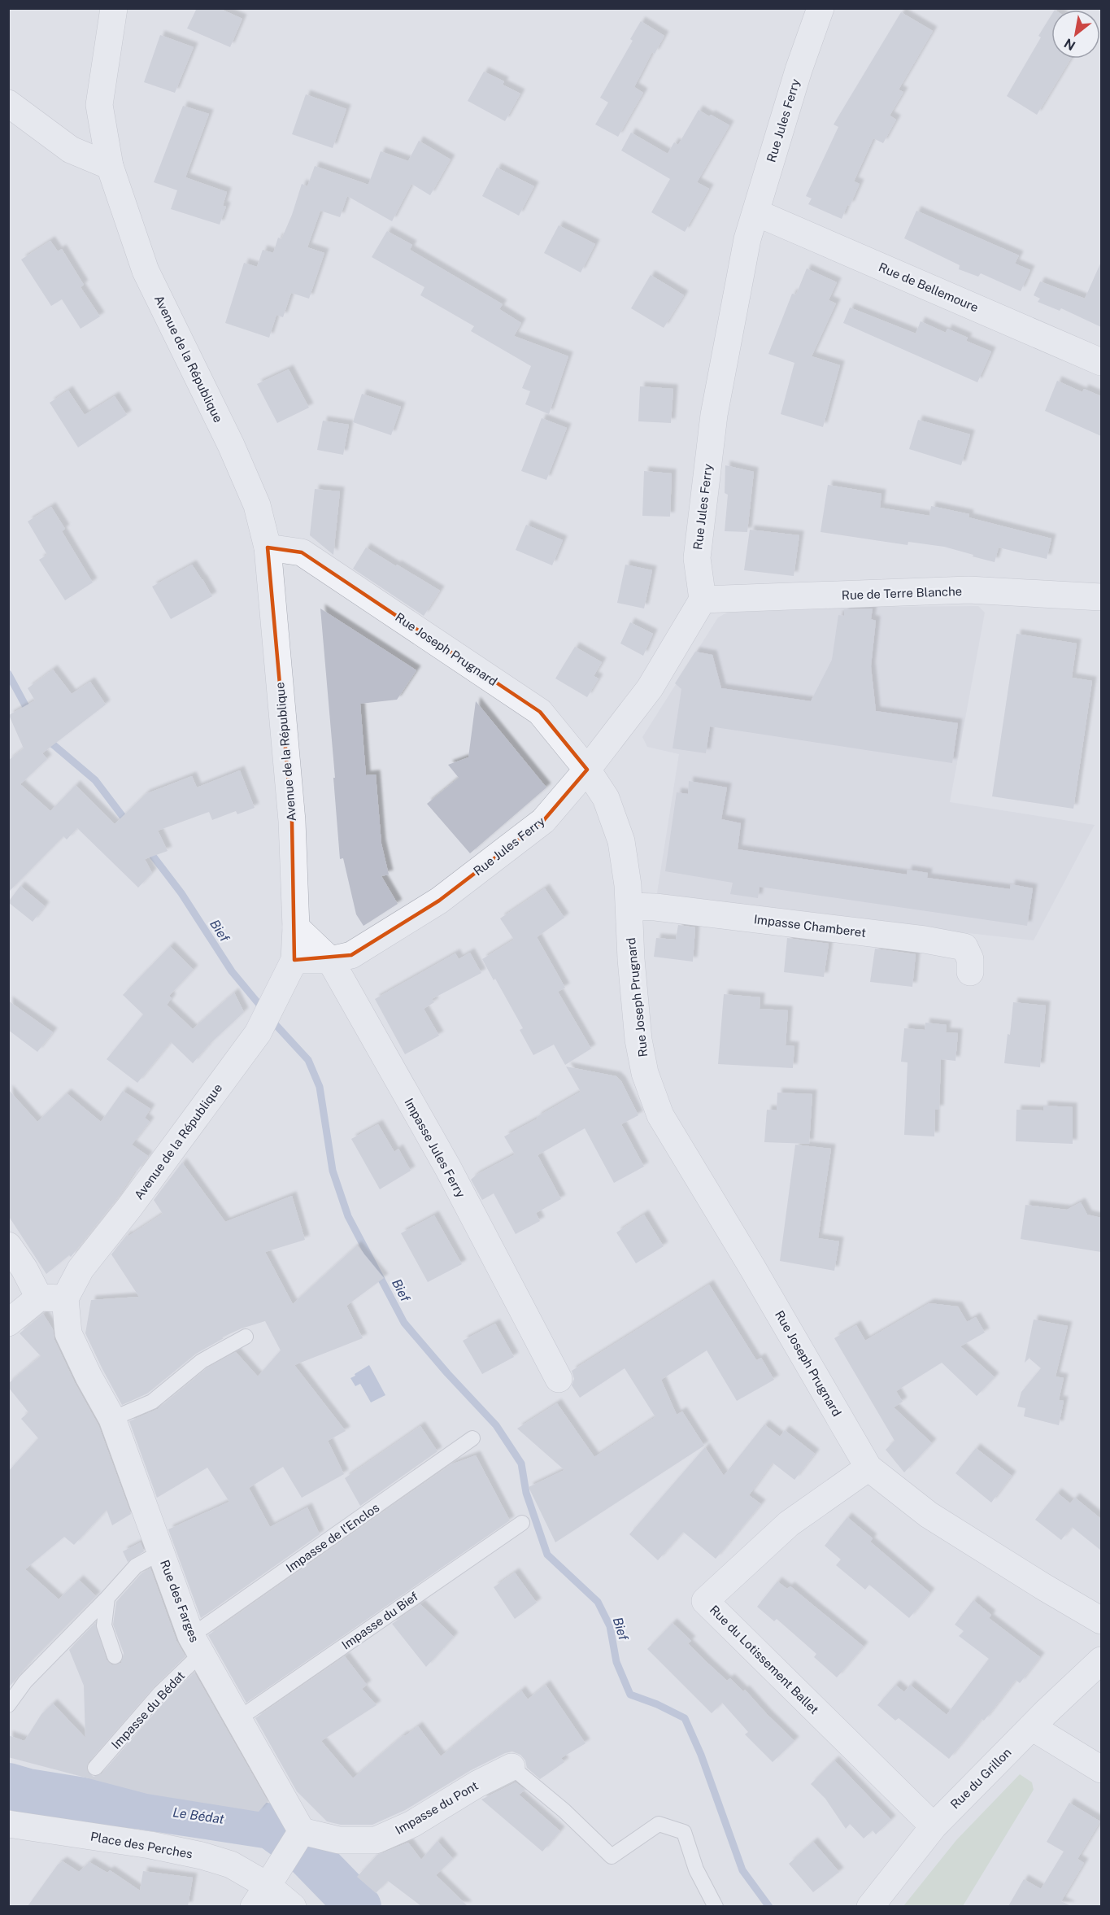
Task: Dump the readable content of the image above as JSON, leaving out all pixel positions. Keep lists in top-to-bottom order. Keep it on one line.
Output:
{"streets":{"street":["Rue Jules Ferry","Rue de Bellemoure","Avenue de la République","Rue de Terre Blanche","Rue Joseph Prugnard","Impasse Chamberet","Impasse Jules Ferry","Rue des Farges","Rue du Lotissement Ballet","Rue du Grillon","Impasse du Pont","Place des Perches"],"lane":["Impasse de l'Enclos","Impasse du Bief","Impasse du Bédat"]},"crossings":[["Rue Jules Ferry","Rue de Bellemoure"],["Rue Jules Ferry","Avenue de la République"],["Rue Jules Ferry","Rue de Terre Blanche"],["Rue Jules Ferry","Rue Joseph Prugnard"],["Rue Jules Ferry","Impasse Jules Ferry"],["Avenue de la République","Rue Joseph Prugnard"],["Avenue de la République","Impasse Jules Ferry"],["Avenue de la République","Rue des Farges"],["Rue Joseph Prugnard","Impasse Chamberet"],["Rue Joseph Prugnard","Rue du Lotissement Ballet"],["Impasse de l'Enclos","Rue des Farges"],["Impasse de l'Enclos","Impasse du Bédat"],["Rue des Farges","Impasse du Bief"],["Rue des Farges","Impasse du Bédat"],["Rue des Farges","Impasse du Pont"],["Rue du Lotissement Ballet","Rue du Grillon"]],"water":["Bief","Le Bédat"],"north":"bottom left"}
